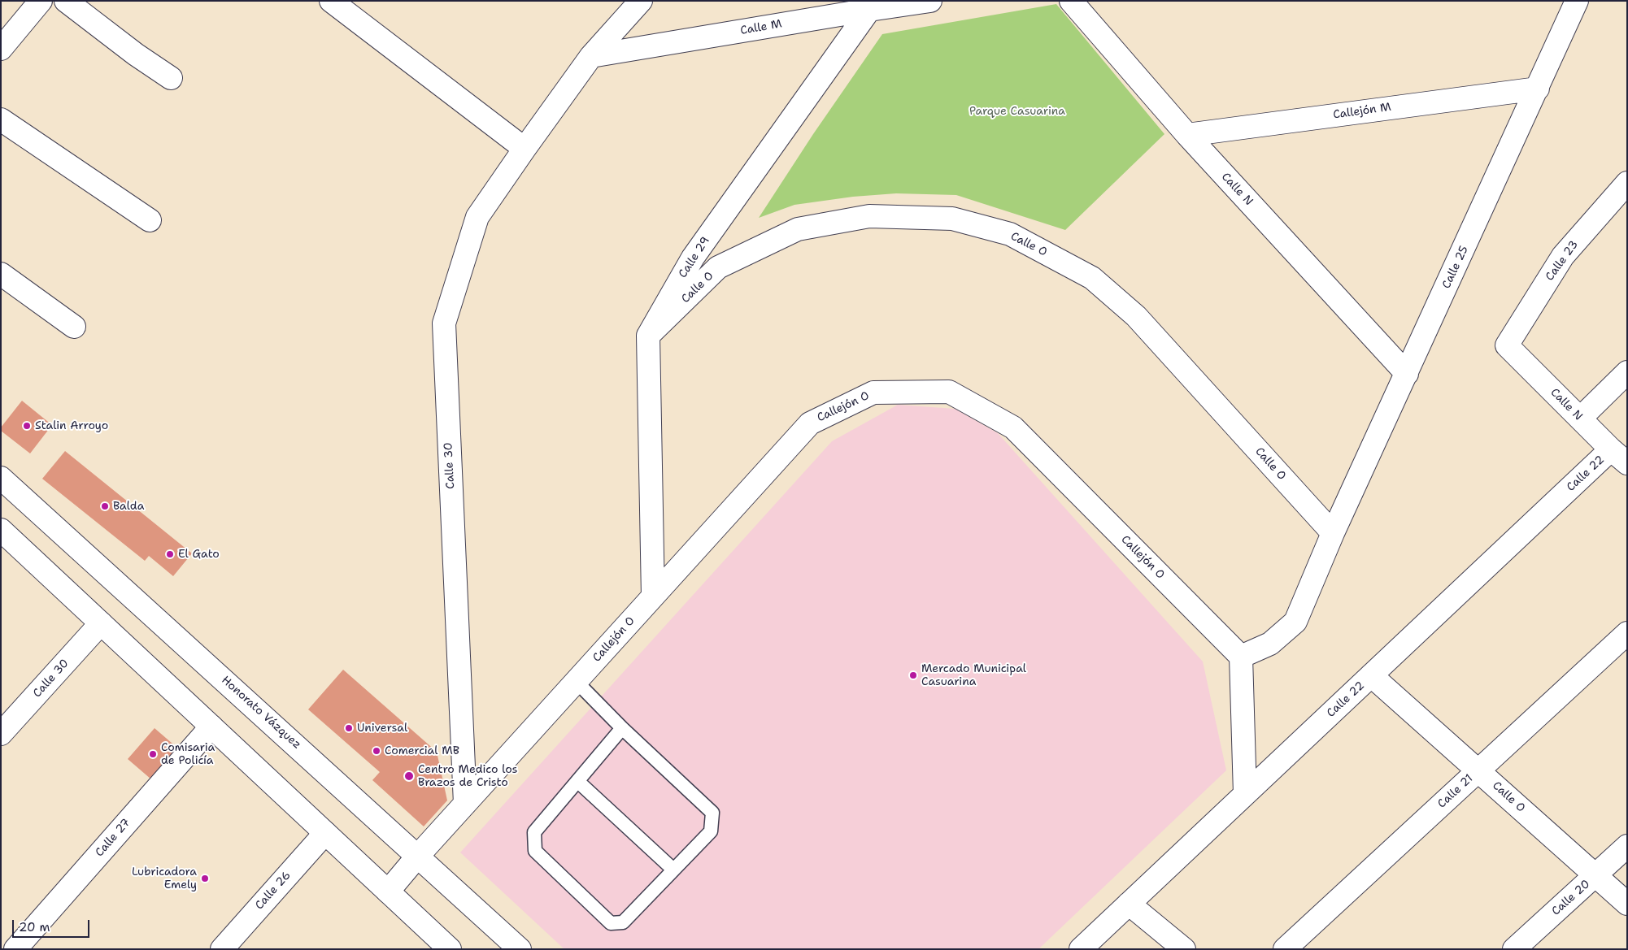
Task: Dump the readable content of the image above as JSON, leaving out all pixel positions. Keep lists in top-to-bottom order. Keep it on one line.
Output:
{"streets":{"street":["Calle M","Callejón M","Calle N","Calle O","Calle 29","Calle 23","Calle 25","Callejón O","Calle 30","Calle 22","Honorato Vázquez","Calle 21","Calle 27","Calle 26","Calle 20"]},"crossings":[["Calle M","Calle 29"],["Calle M","Calle 30"],["Callejón M","Calle N"],["Callejón M","Calle 25"],["Calle N","Calle 23"],["Calle N","Calle 25"],["Calle N","Calle 22"],["Calle O","Calle 29"],["Calle O","Calle 25"],["Calle O","Calle 22"],["Calle O","Calle 21"],["Calle O","Calle 20"],["Callejón O","Calle 30"],["Callejón O","Honorato Vázquez"]],"parks":["Parque Casuarina"],"places":["Stalin Arroyo","Balda","El Gato","Mercado Municipal Casuarina","Universal","Comercial MB","Comisaria de Policía","Centro Medico los Brazos de Cristo","Lubricadora Emely"],"scale_bar":"20 m"}
